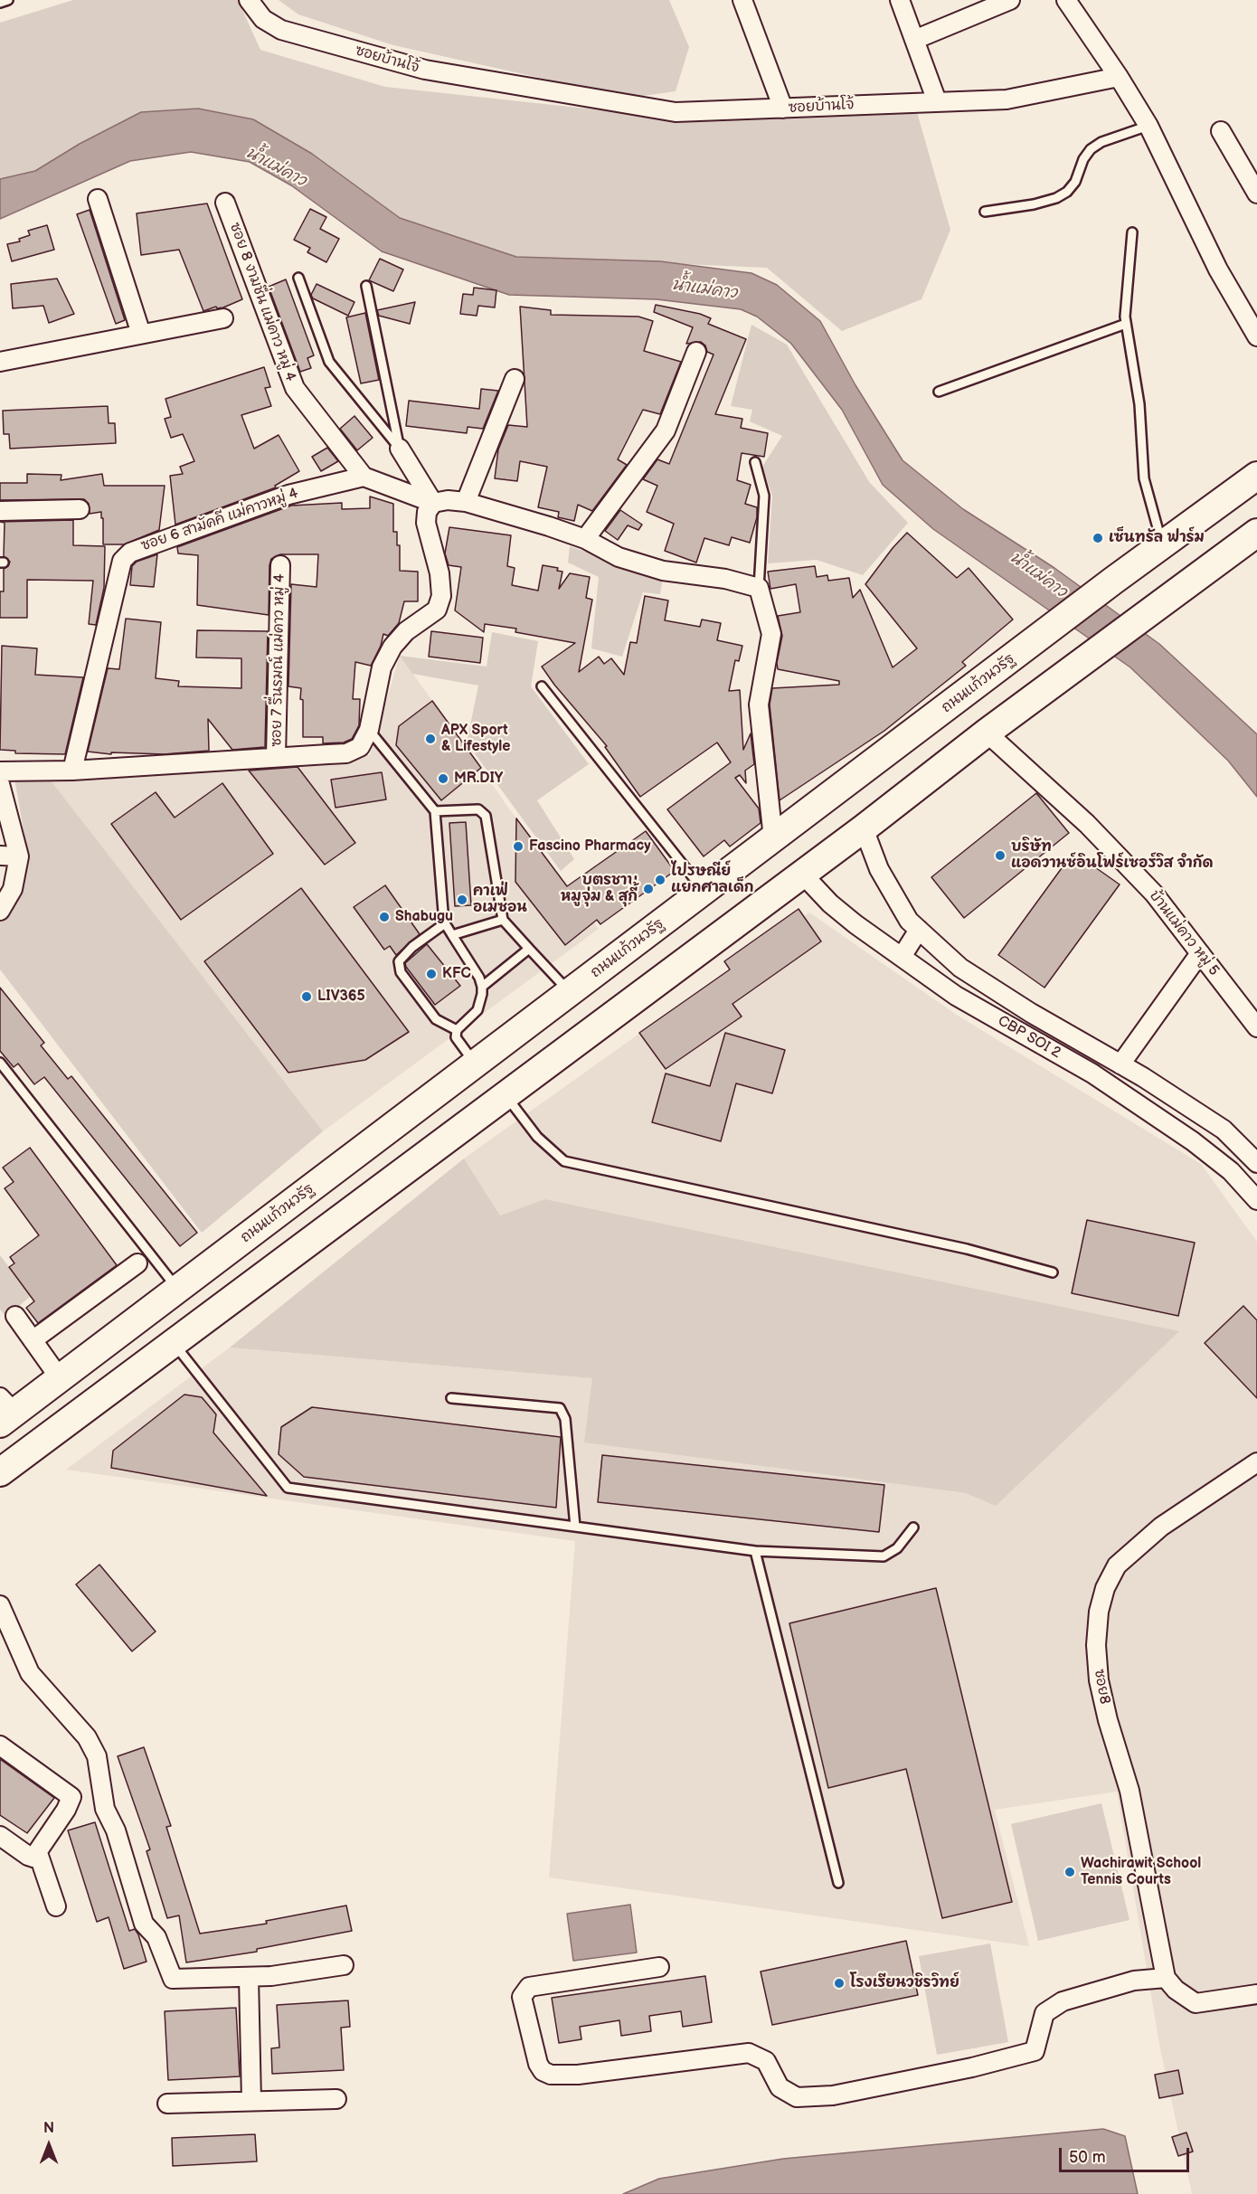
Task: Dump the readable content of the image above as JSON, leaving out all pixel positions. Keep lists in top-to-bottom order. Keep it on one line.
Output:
{"streets":{"main road":["ถนนแก้วนวรัฐ"],"street":["ซอยบ้านโจ้","ซอย 8 งามชื่น แม่คาว หมู่ 4","ซอย 6 สามัคคี แม่คาวหมู่ 4","ซอย 7 รื่นรมณ์ แม่คาว หมู่ 4","บ้านแม่คาว หมู่ 5","CBP SOI 2","ซอย8"]},"crossings":[["ซอย 8 งามชื่น แม่คาว หมู่ 4","ซอย 6 สามัคคี แม่คาวหมู่ 4"]],"water":["น้ำแม่คาว"],"places":["เซ็นทรัล ฟาร์ม","APX Sport & Lifestyle","MR.DIY","Fascino Pharmacy","บริษัท แอดวานซ์อินโฟร์เซอร์วิส จำกัด","ไปรษณีย์ แยกศาลเด็ก","บุตรชาบู หมูจุ่ม & สุกี้","คาเฟ่ อเมซอน","Shabugu","KFC","LIV365","Wachirawit School Tennis Courts","โรงเรียนวชิรวิทย์"],"scale_bar":"50 m","north":"top"}
